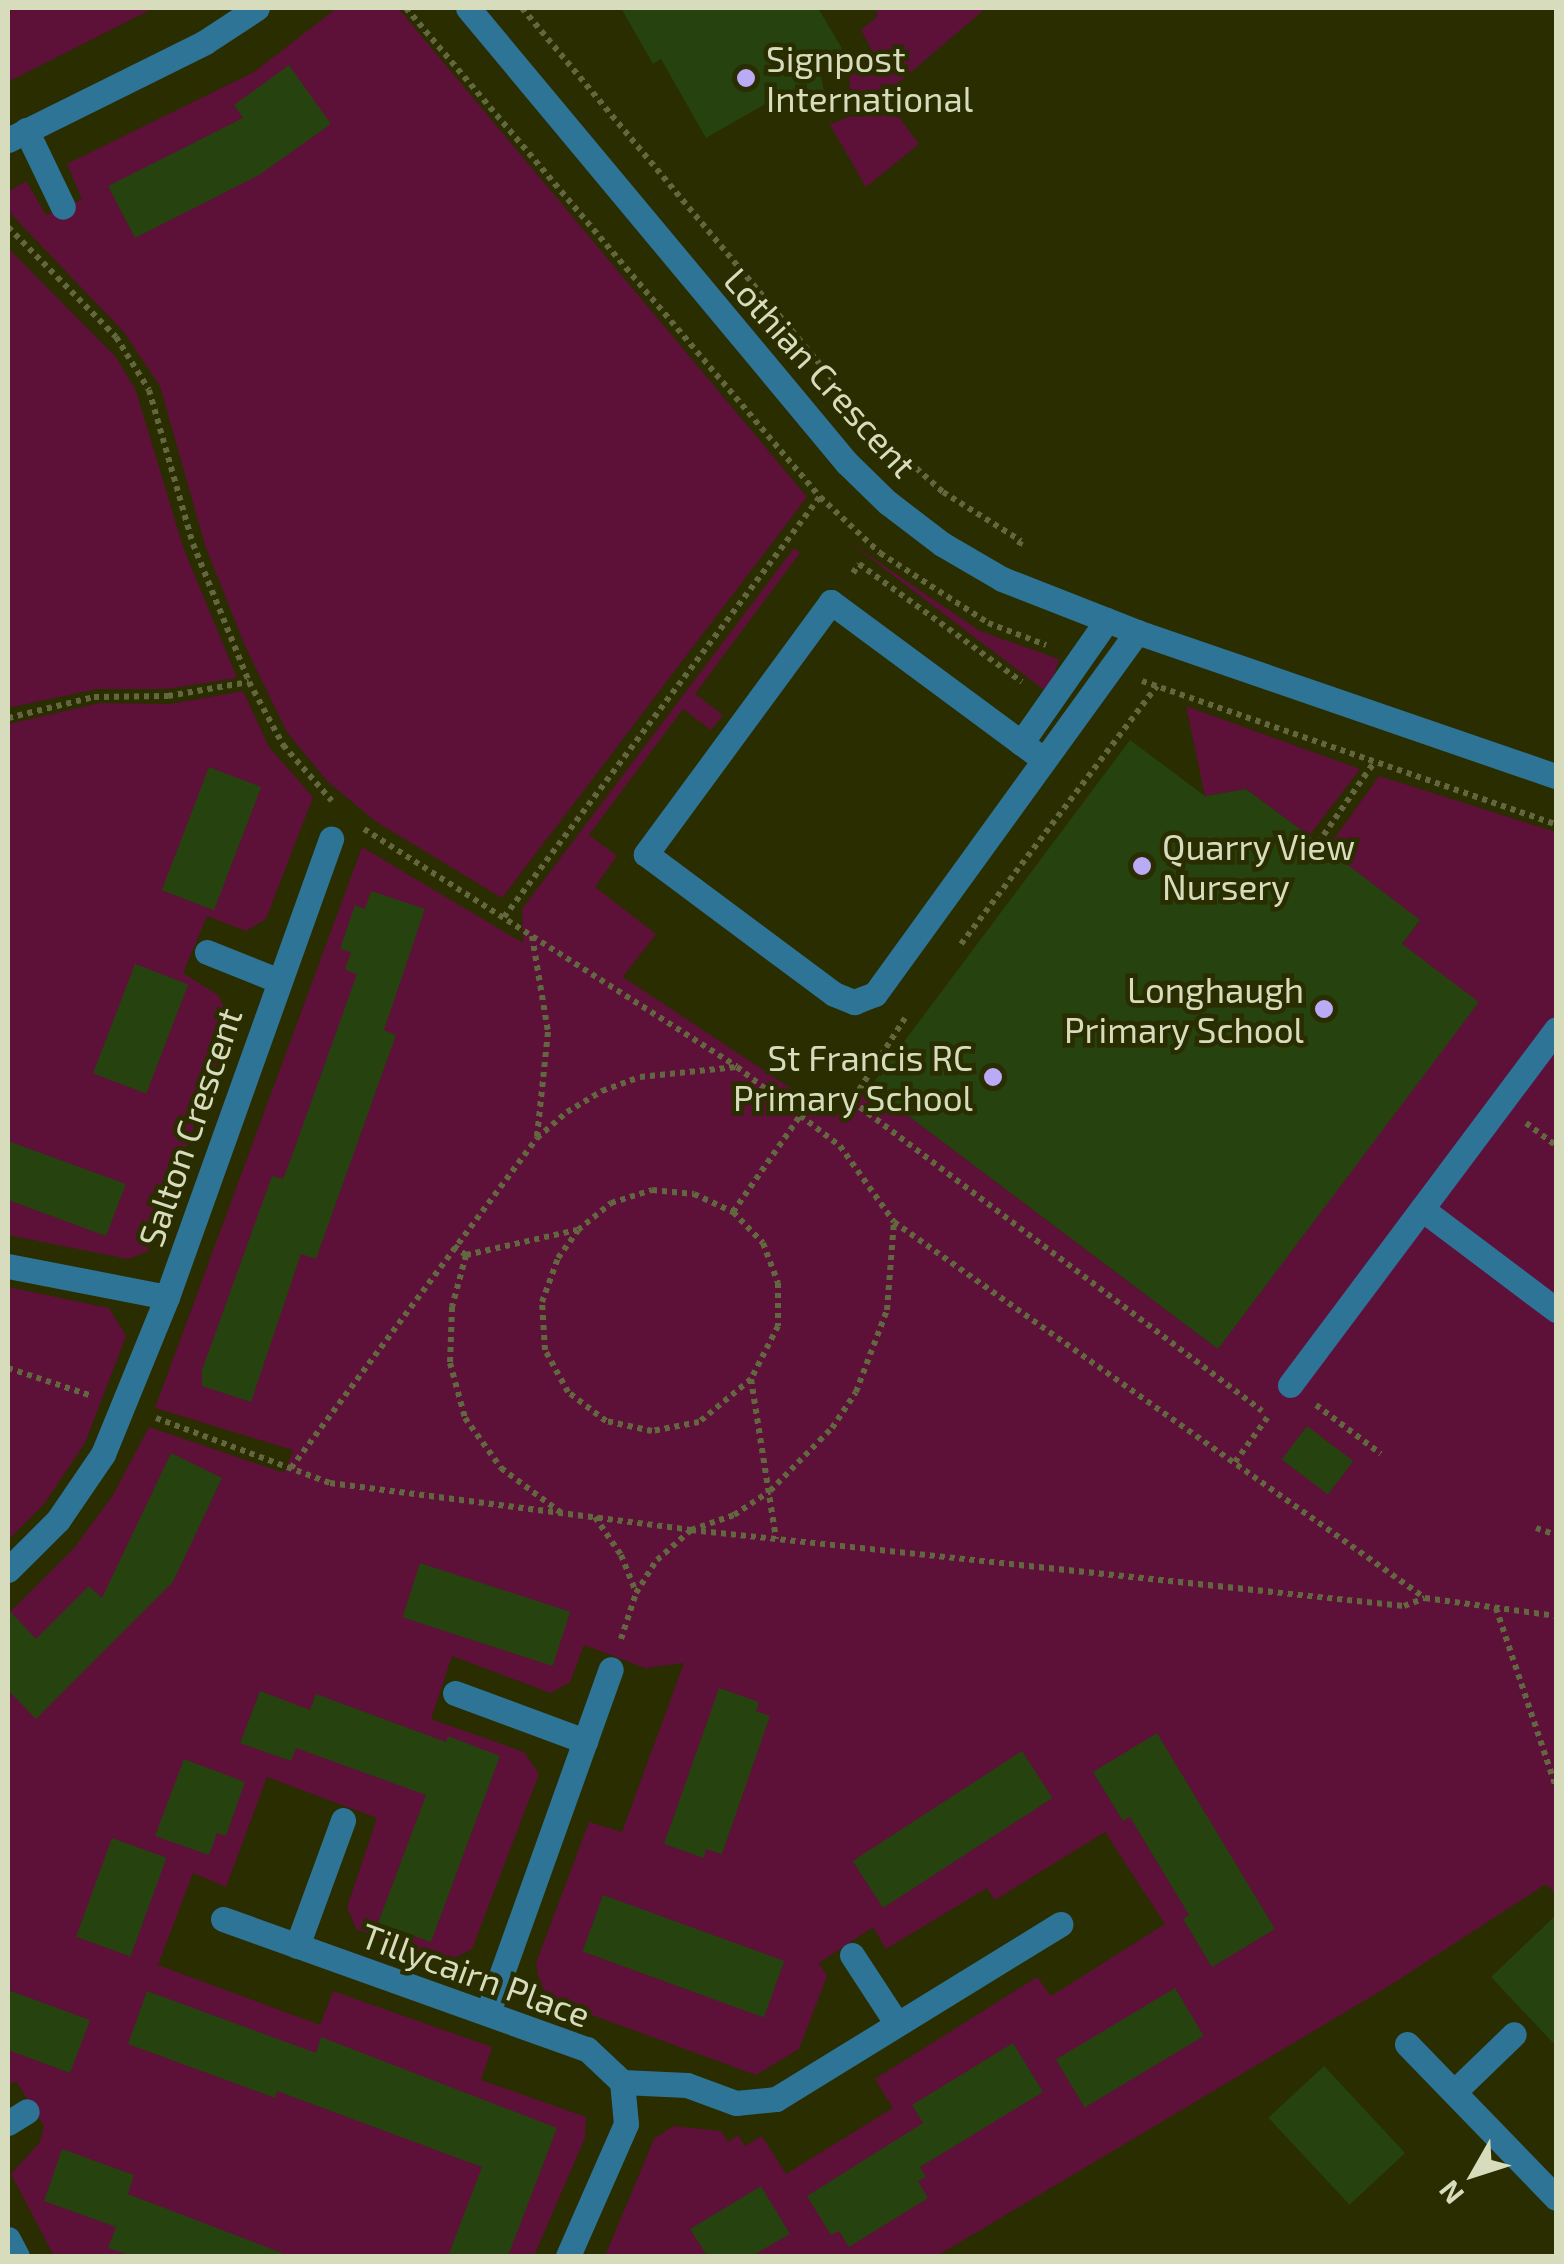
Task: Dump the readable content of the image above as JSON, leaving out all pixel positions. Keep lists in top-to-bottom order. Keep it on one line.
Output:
{"streets":{"street":["Lothian Crescent","Salton Crescent","Tillycairn Place"]},"places":["Signpost International","Quarry View Nursery","Longhaugh Primary School","St Francis RC Primary School"],"north":"bottom left"}
